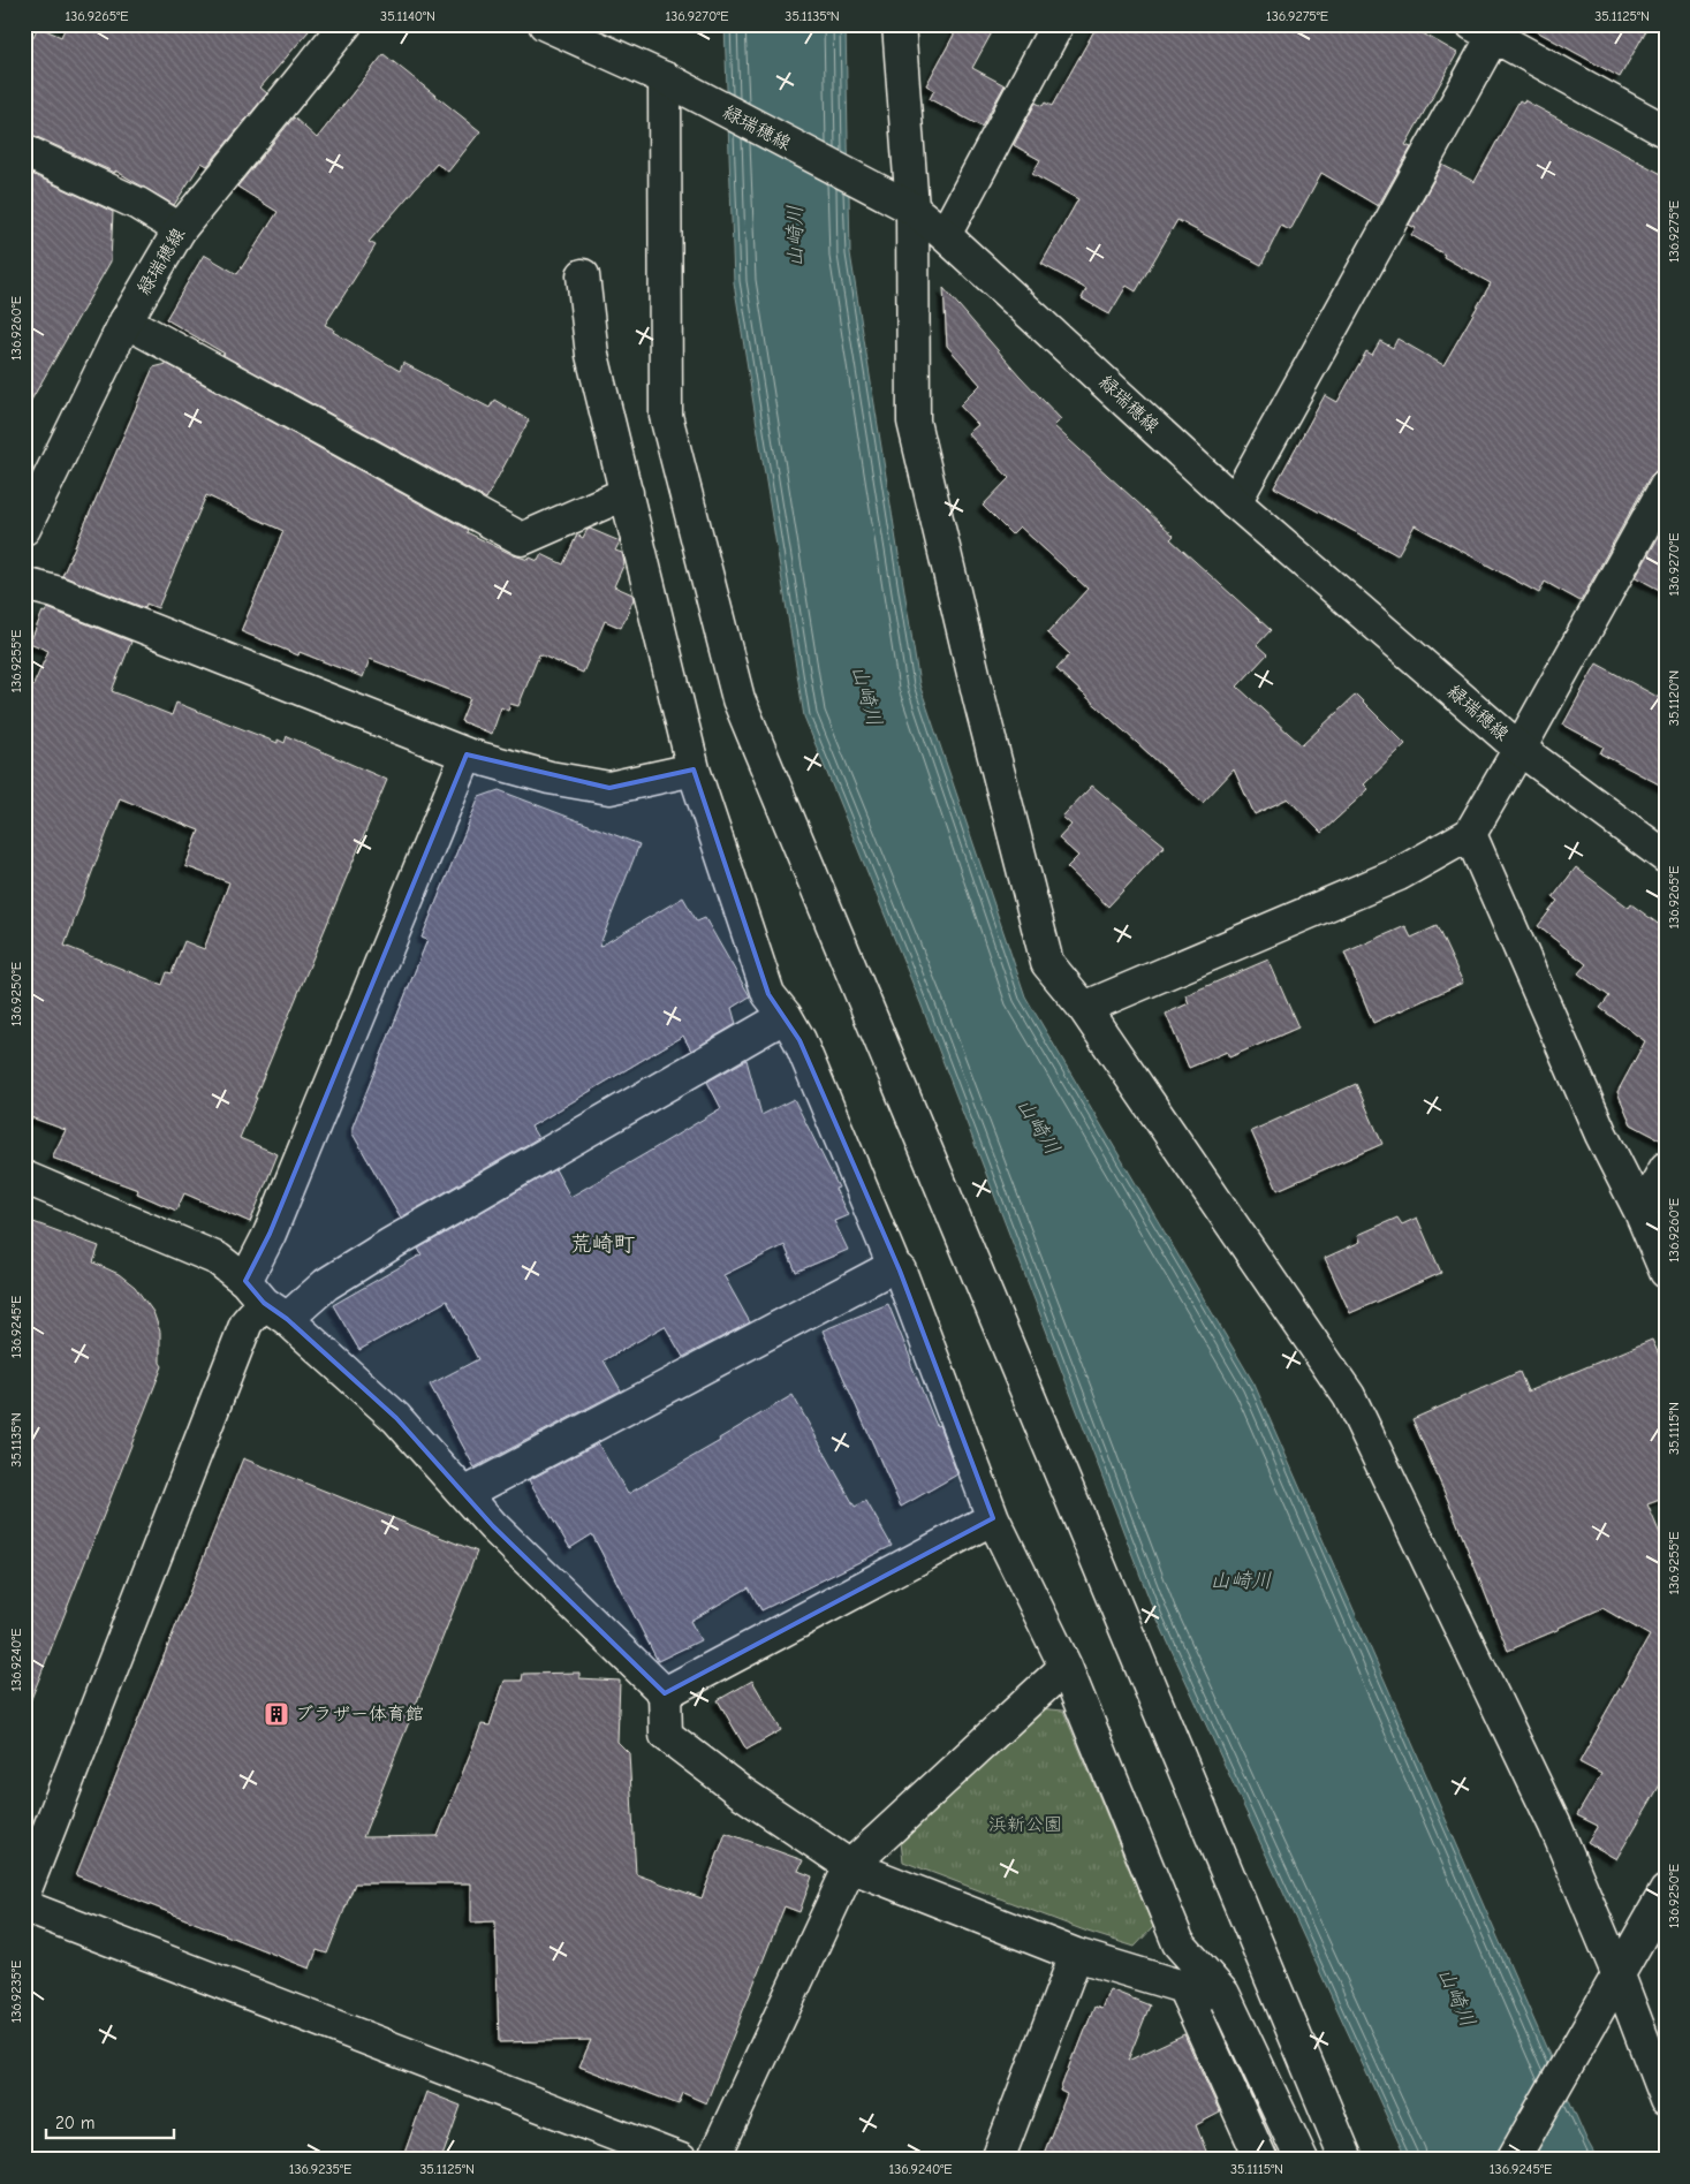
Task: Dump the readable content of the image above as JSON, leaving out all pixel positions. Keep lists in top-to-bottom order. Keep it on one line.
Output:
{"streets":{"street":["緑瑞穂線"]},"districts":["荒崎町"],"water":["山崎川"],"parks":["浜新公園"],"places":{"building":["ブラザー体育館"]},"scale_bar":"20 m","coordinates":["136.9265°E","35.1140°N","136.9270°E","35.1135°N","136.9275°E","35.1125°N","136.9260°E","136.9255°E","35.1120°N","136.9250°E","136.9245°E","35.1115°N","136.9240°E","136.9235°E"]}
